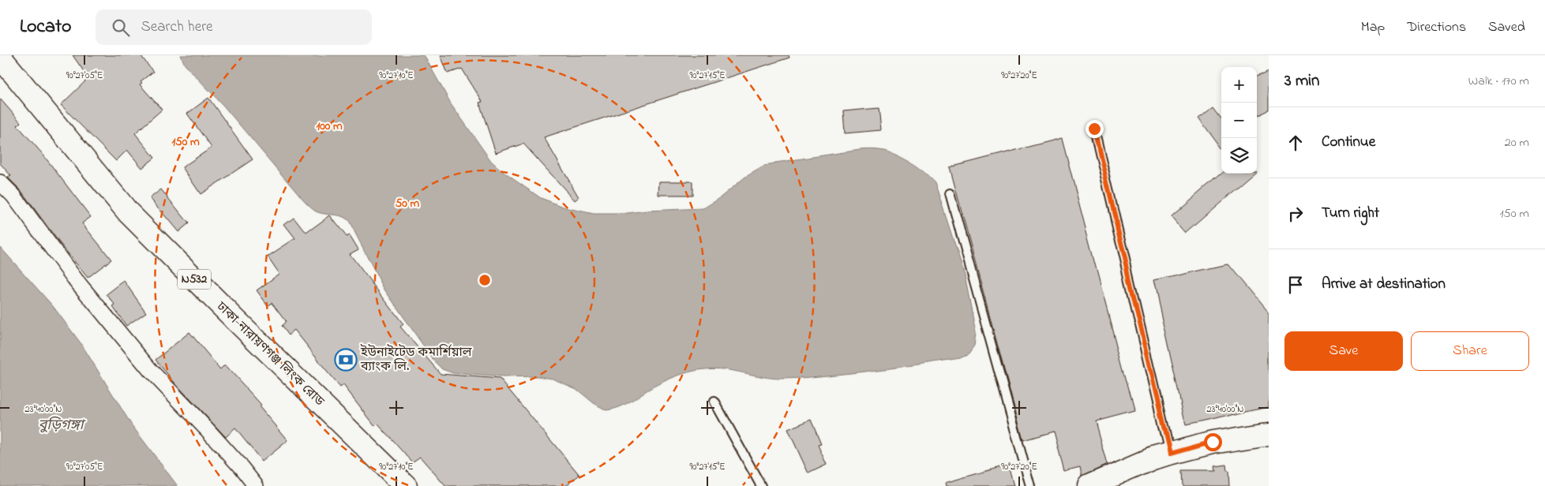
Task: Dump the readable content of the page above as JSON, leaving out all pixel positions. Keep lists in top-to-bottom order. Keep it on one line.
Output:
{"streets":{"main road":["N532","ঢাকা-নারায়ণগঞ্জ লিংক রোড"]},"water":["বুড়িগঙ্গা"],"places":{"bank":["ইউনাইটেড কমার্শিয়াল ব্যাংক লি."]},"page":{"header":"Locato","search":"Search here","nav":["Map","Directions","Saved"],"heading":["3 min","Walk · 170 m"],"map_buttons":["+","−"],"list":[["Continue","20 m"],["Turn right","150 m"],"Arrive at destination"],"buttons":["Save","Share"]},"coordinates":["90°27'05\"E","90°27'10\"E","90°27'15\"E","90°27'20\"E","23°40'00\"N"],"rings":["100 m","150 m","50 m"]}
